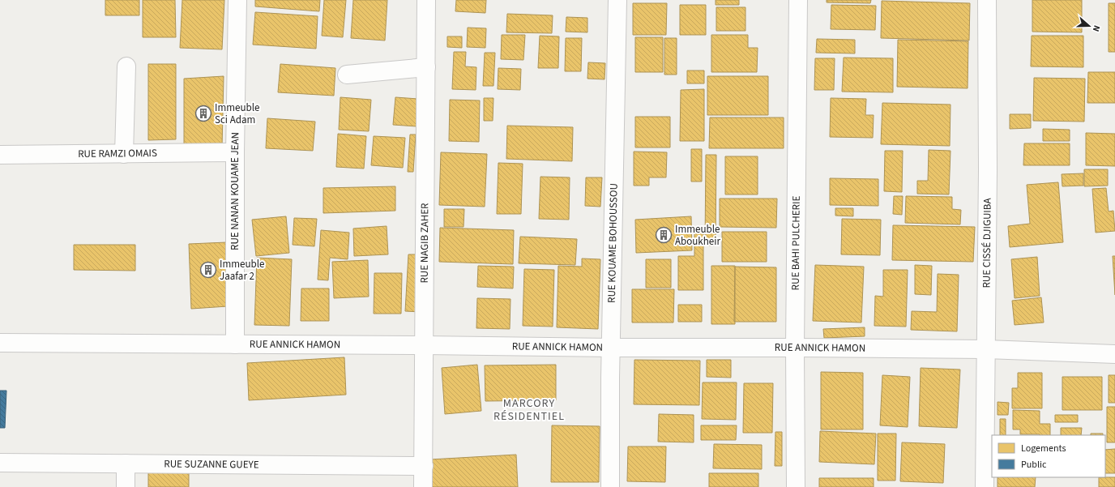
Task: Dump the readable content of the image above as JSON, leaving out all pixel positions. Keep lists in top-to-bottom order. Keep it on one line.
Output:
{"streets":{"street":["RUE RAMZI OMAIS","RUE NANAN KOUAME JEAN","RUE BAHI PULCHERIE","RUE NAGIB ZAHER","RUE KOUAME BOHOUSSOU","RUE CISSÉ DJIGUIBA","RUE ANNICK HAMON","RUE SUZANNE GUEYE"]},"crossings":[["RUE RAMZI OMAIS","RUE NANAN KOUAME JEAN"],["RUE NANAN KOUAME JEAN","RUE ANNICK HAMON"],["RUE BAHI PULCHERIE","RUE ANNICK HAMON"],["RUE NAGIB ZAHER","RUE ANNICK HAMON"],["RUE NAGIB ZAHER","RUE SUZANNE GUEYE"],["RUE KOUAME BOHOUSSOU","RUE ANNICK HAMON"],["RUE CISSÉ DJIGUIBA","RUE ANNICK HAMON"]],"districts":["MARCORY RÉSIDENTIEL"],"places":{"building":["Immeuble Sci Adam","Immeuble Aboukheir","Immeuble Jaafar 2"]},"legend":["Logements","Public"],"north":"right"}
